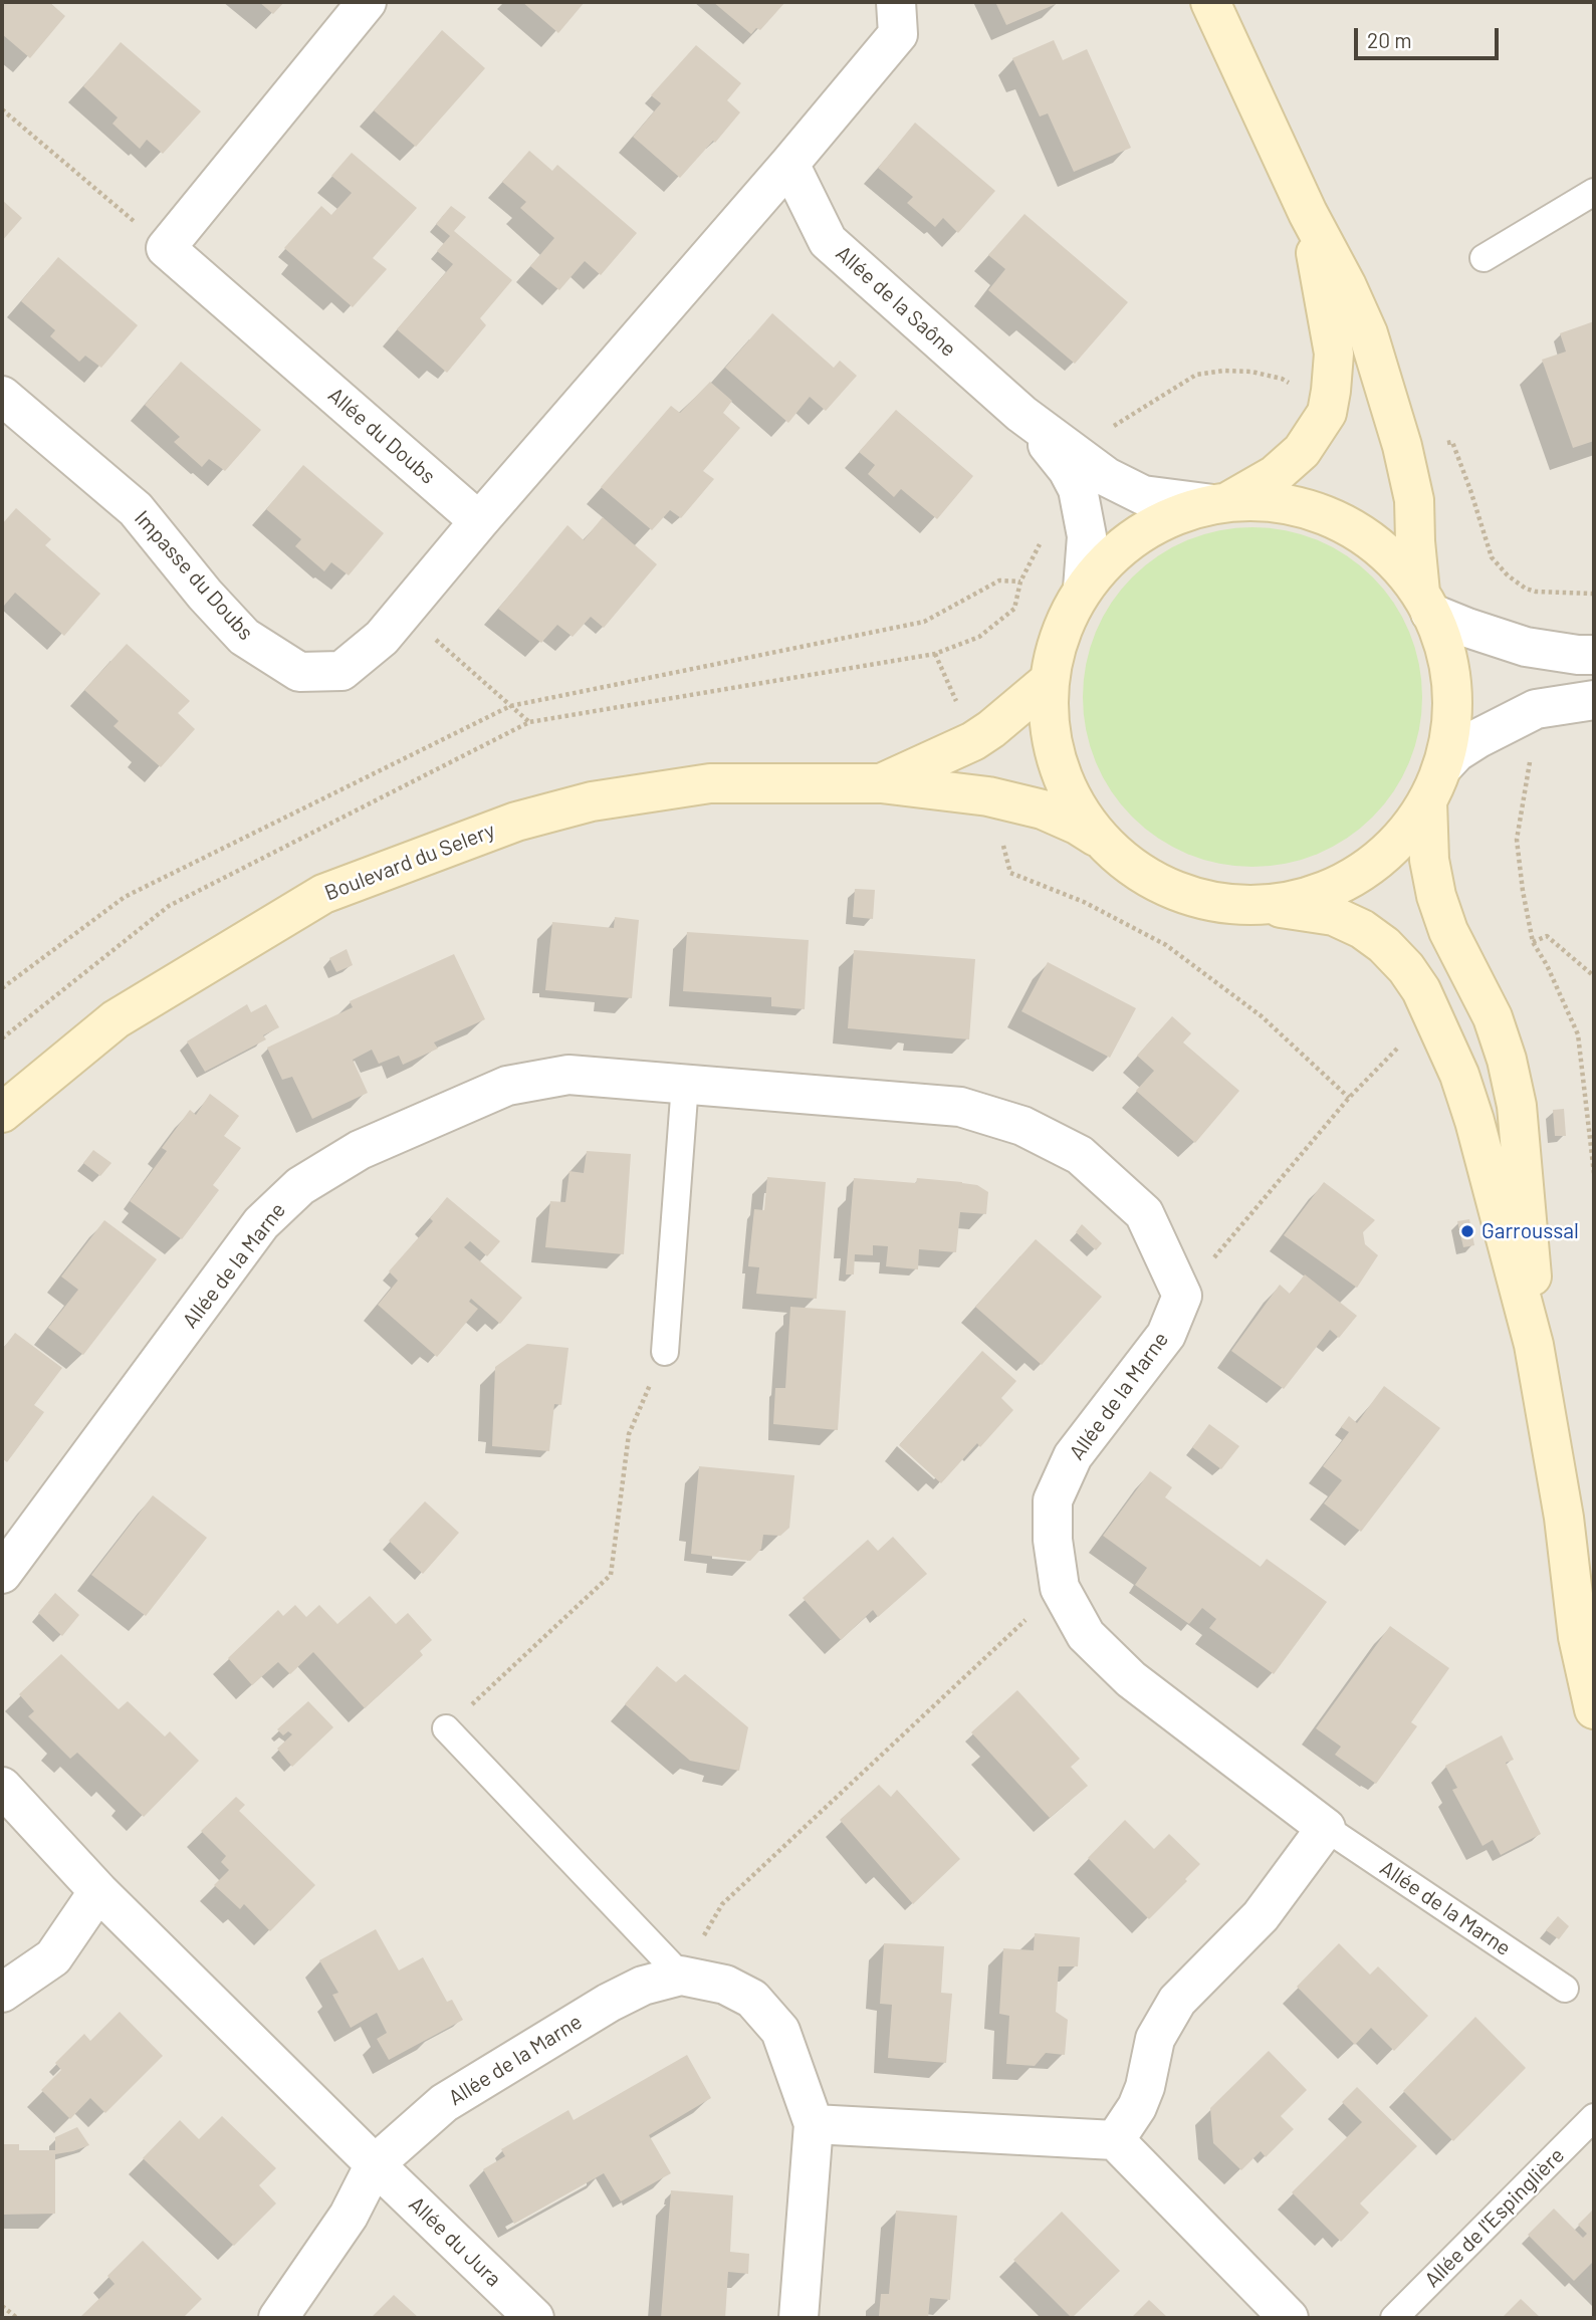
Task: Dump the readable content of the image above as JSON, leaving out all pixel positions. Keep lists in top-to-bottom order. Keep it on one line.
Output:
{"streets":{"main road":["Boulevard du Selery"],"street":["Allée de la Saône","Allée du Doubs","Impasse du Doubs","Allée de la Marne","Allée du Jura"],"lane":["Allée de l'Espinglière"]},"crossings":[["Allée du Doubs","Impasse du Doubs"],["Allée de la Marne","Allée du Jura"]],"places":["Garroussal"],"scale_bar":"20 m"}
